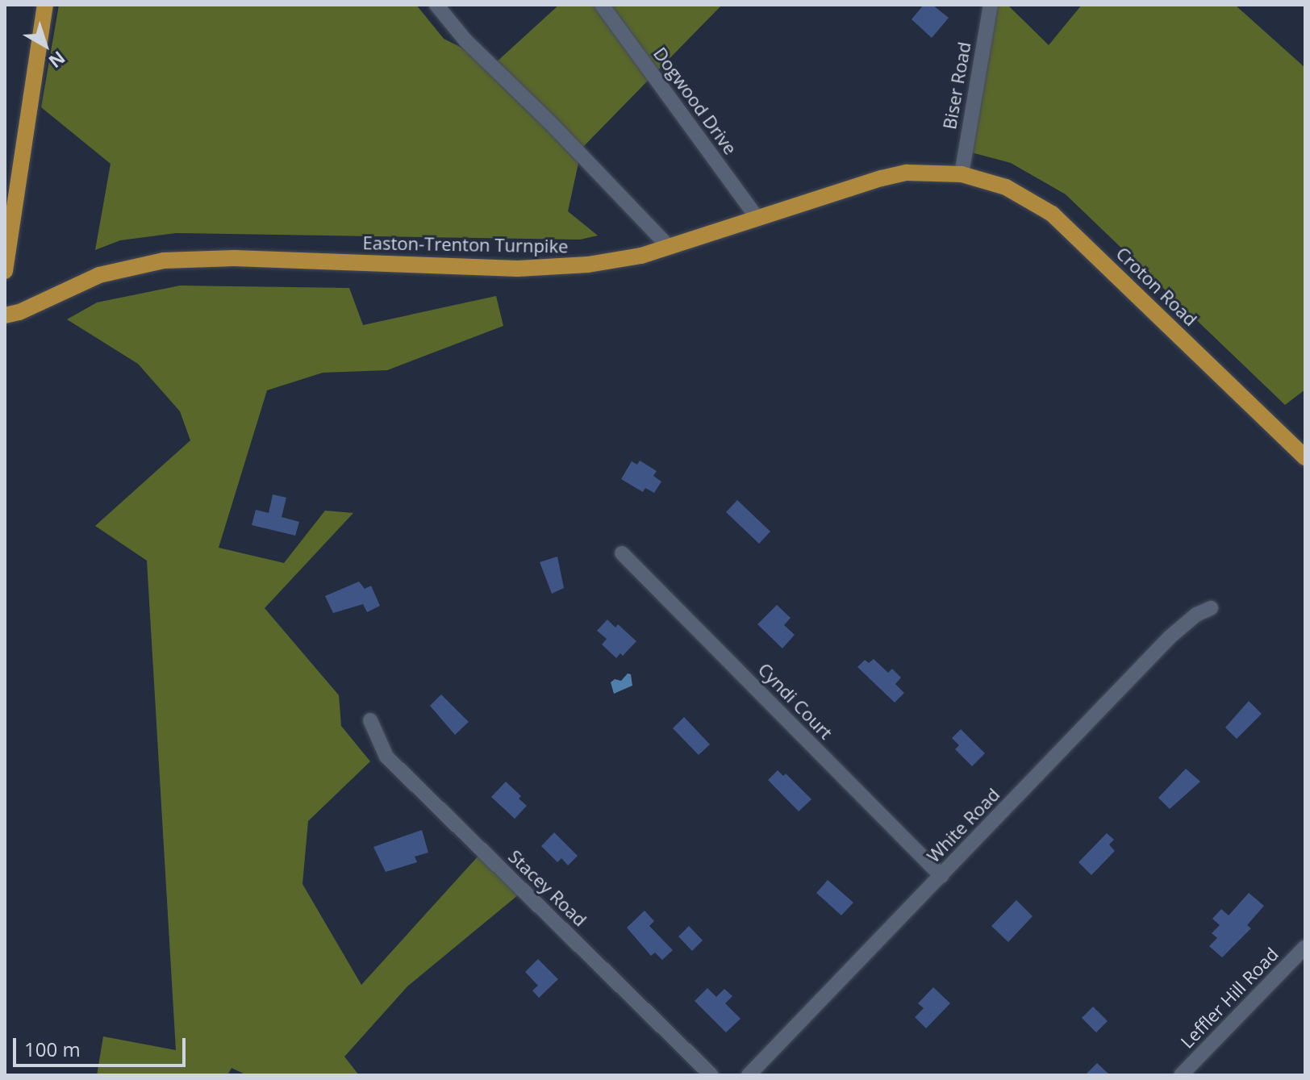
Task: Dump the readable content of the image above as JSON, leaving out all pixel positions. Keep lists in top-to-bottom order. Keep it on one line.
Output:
{"streets":{"main road":["Easton-Trenton Turnpike","Croton Road"],"street":["Biser Road","Dogwood Drive","Cyndi Court","White Road","Stacey Road","Leffler Hill Road"]},"crossings":[["Biser Road","Easton-Trenton Turnpike"],["Biser Road","Croton Road"],["Dogwood Drive","Easton-Trenton Turnpike"],["Easton-Trenton Turnpike","Croton Road"],["Cyndi Court","White Road"]],"scale_bar":"100 m","north":"bottom right"}
